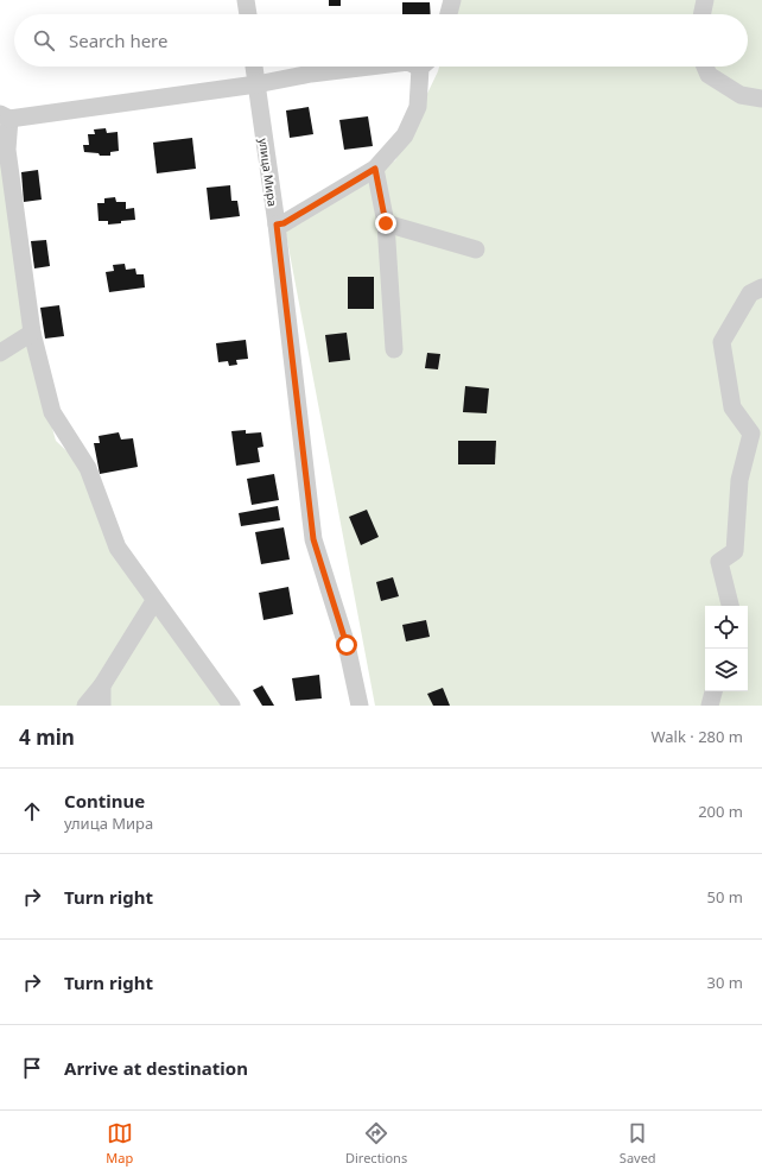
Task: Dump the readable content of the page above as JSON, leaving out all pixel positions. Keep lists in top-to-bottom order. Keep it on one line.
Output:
{"streets":{"street":["улица Мира"]},"page":{"search":"Search here","heading":["4 min","Walk · 280 m"],"list":[["Continue","улица Мира","200 m"],["Turn right","50 m"],["Turn right","30 m"],"Arrive at destination"],"nav":["Map","Directions","Saved"]}}
